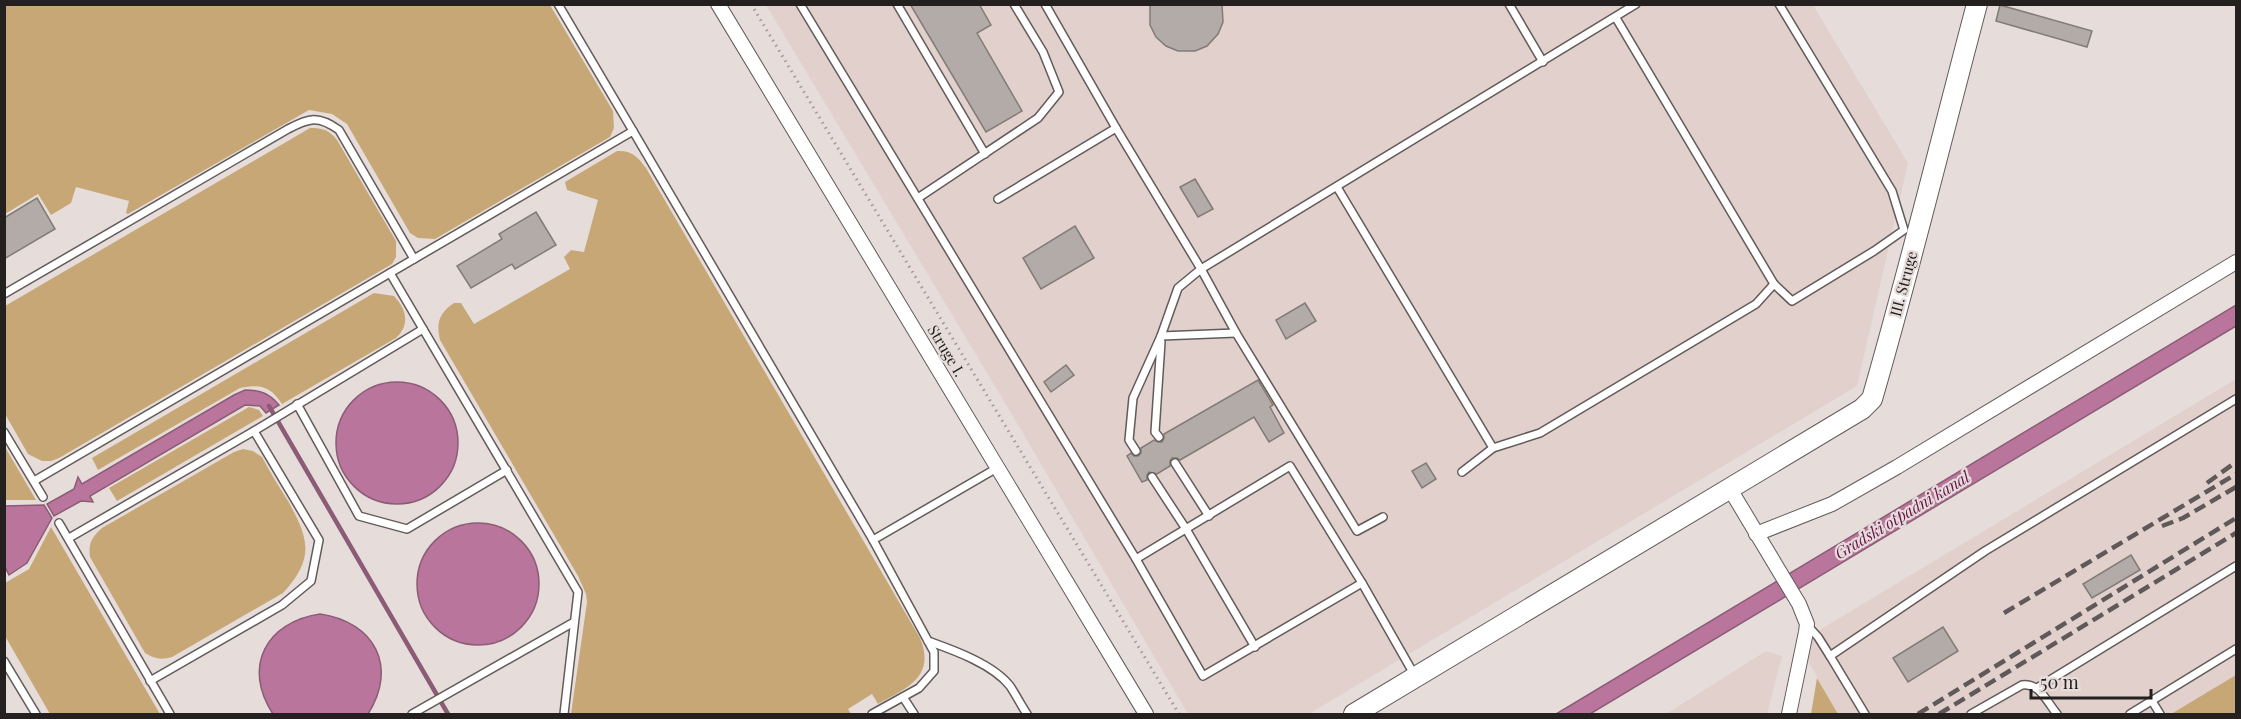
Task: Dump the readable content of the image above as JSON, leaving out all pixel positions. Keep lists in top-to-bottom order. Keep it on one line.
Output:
{"streets":{"street":["III. Struge","Struge I."]},"water":["Gradski otpadni kanal"],"scale_bar":"50 m"}
